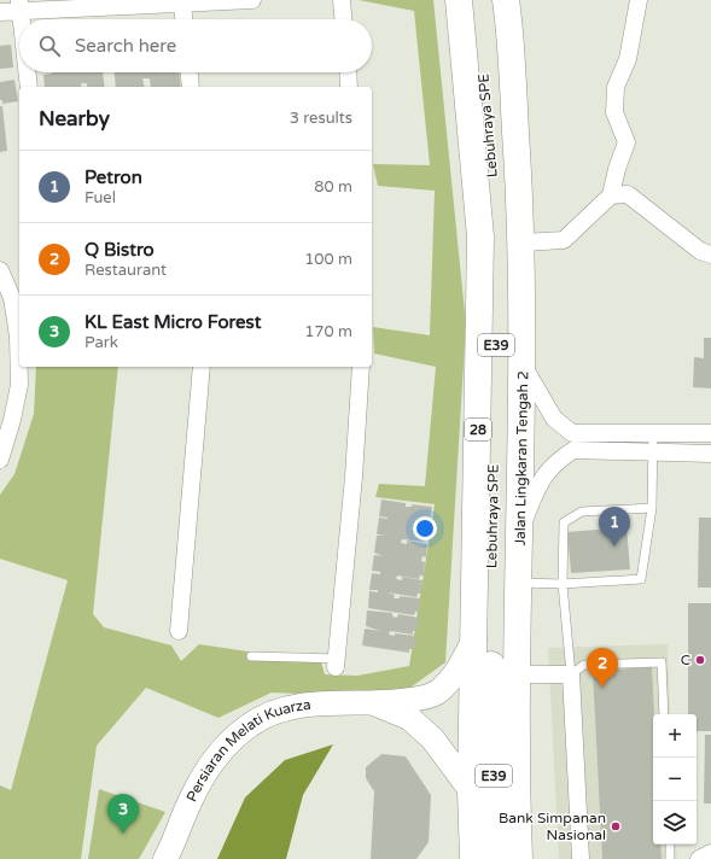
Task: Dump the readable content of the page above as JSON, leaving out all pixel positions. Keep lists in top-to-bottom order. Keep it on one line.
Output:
{"streets":{"highway":["Lebuhraya SPE","E39","28","Jalan Lingkaran Tengah 2"],"street":["Persiaran Melati Kuarza"]},"crossings":[["28","Persiaran Melati Kuarza"]],"places":["C","Bank Simpanan Nasional"],"page":{"search":"Search here","heading":["Nearby","3 results"],"list":[{"mark":"1","name":"Petron","note":"Fuel","value":"80 m"},{"mark":"2","name":"Q Bistro","note":"Restaurant","value":"100 m"},{"mark":"3","name":"KL East Micro Forest","note":"Park","value":"170 m"}],"pins":["1","2","3"],"map_buttons":["+","−"]}}
